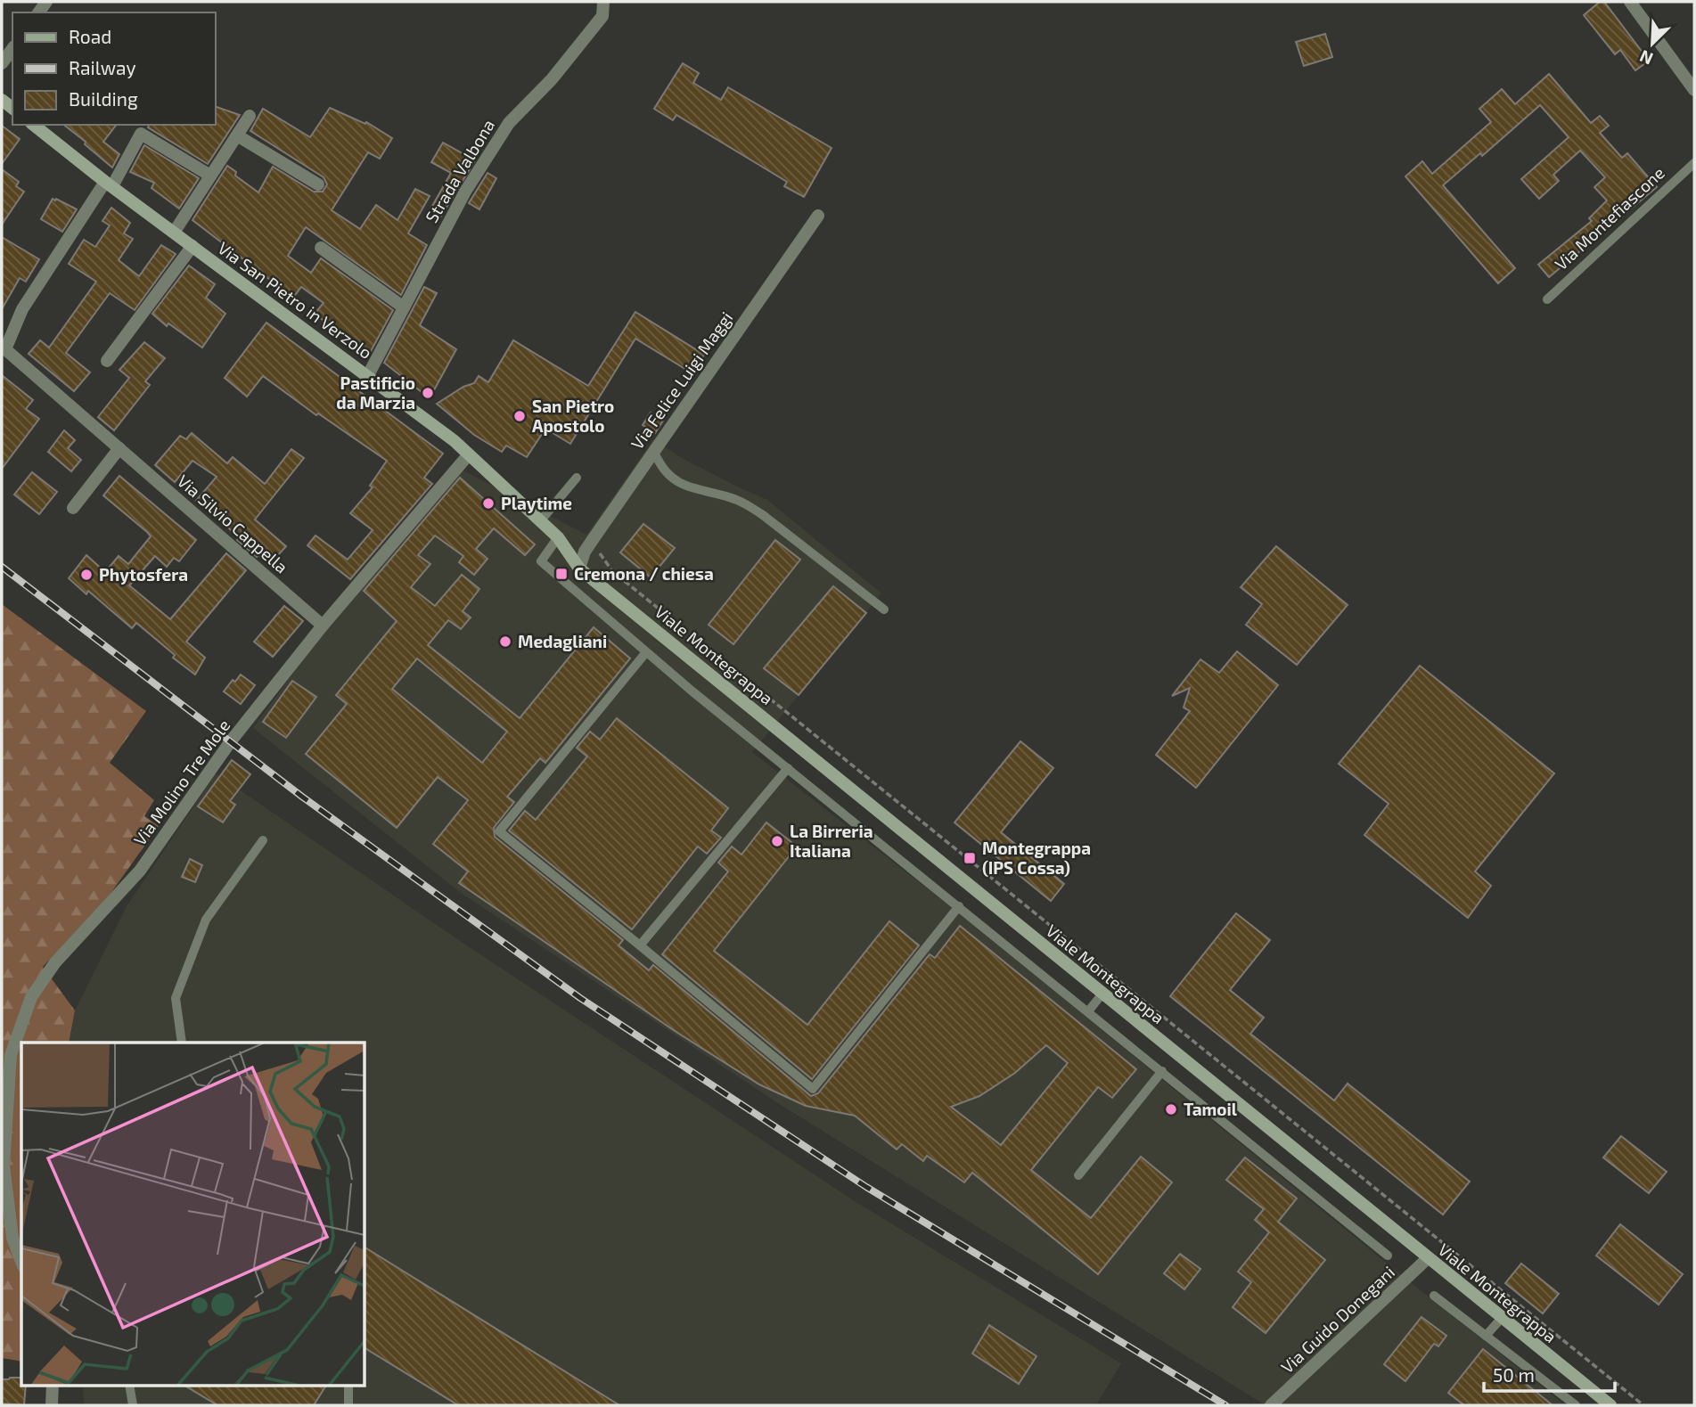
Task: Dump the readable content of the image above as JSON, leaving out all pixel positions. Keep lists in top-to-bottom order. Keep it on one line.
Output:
{"streets":{"main road":["Via San Pietro in Verzolo","Viale Montegrappa"],"street":["Strada Valbona","Via Felice Luigi Maggi","Via Silvio Cappella","Via Molino Tre Mole","Via Guido Donegani"],"lane":["Via Montefiascone"]},"crossings":[["Strada Valbona","Via San Pietro in Verzolo"],["Via San Pietro in Verzolo","Via Felice Luigi Maggi"],["Via San Pietro in Verzolo","Via Silvio Cappella"],["Via San Pietro in Verzolo","Viale Montegrappa"],["Via San Pietro in Verzolo","Via Molino Tre Mole"],["Via Felice Luigi Maggi","Viale Montegrappa"],["Via Silvio Cappella","Via Molino Tre Mole"],["Viale Montegrappa","Via Guido Donegani"]],"places":{"other":["Pastificio da Marzia","San Pietro Apostolo","Playtime","Phytosfera","Medagliani","La Birreria Italiana","Tamoil"],"transit":["Cremona / chiesa","Montegrappa (IPS Cossa)"]},"legend":["Road","Railway","Building"],"scale_bar":"50 m","north":"bottom left"}
